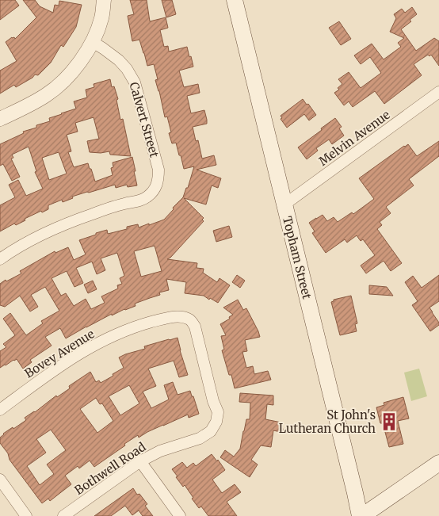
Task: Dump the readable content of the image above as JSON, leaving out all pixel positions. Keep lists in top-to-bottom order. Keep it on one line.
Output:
{"streets":{"main road":["Topham Street"],"street":["Calvert Street","Melvin Avenue","Bovey Avenue","Bothwell Road"]},"crossings":[["Melvin Avenue","Topham Street"],["Bovey Avenue","Bothwell Road"]],"places":{"building":["St John's Lutheran Church"]}}
